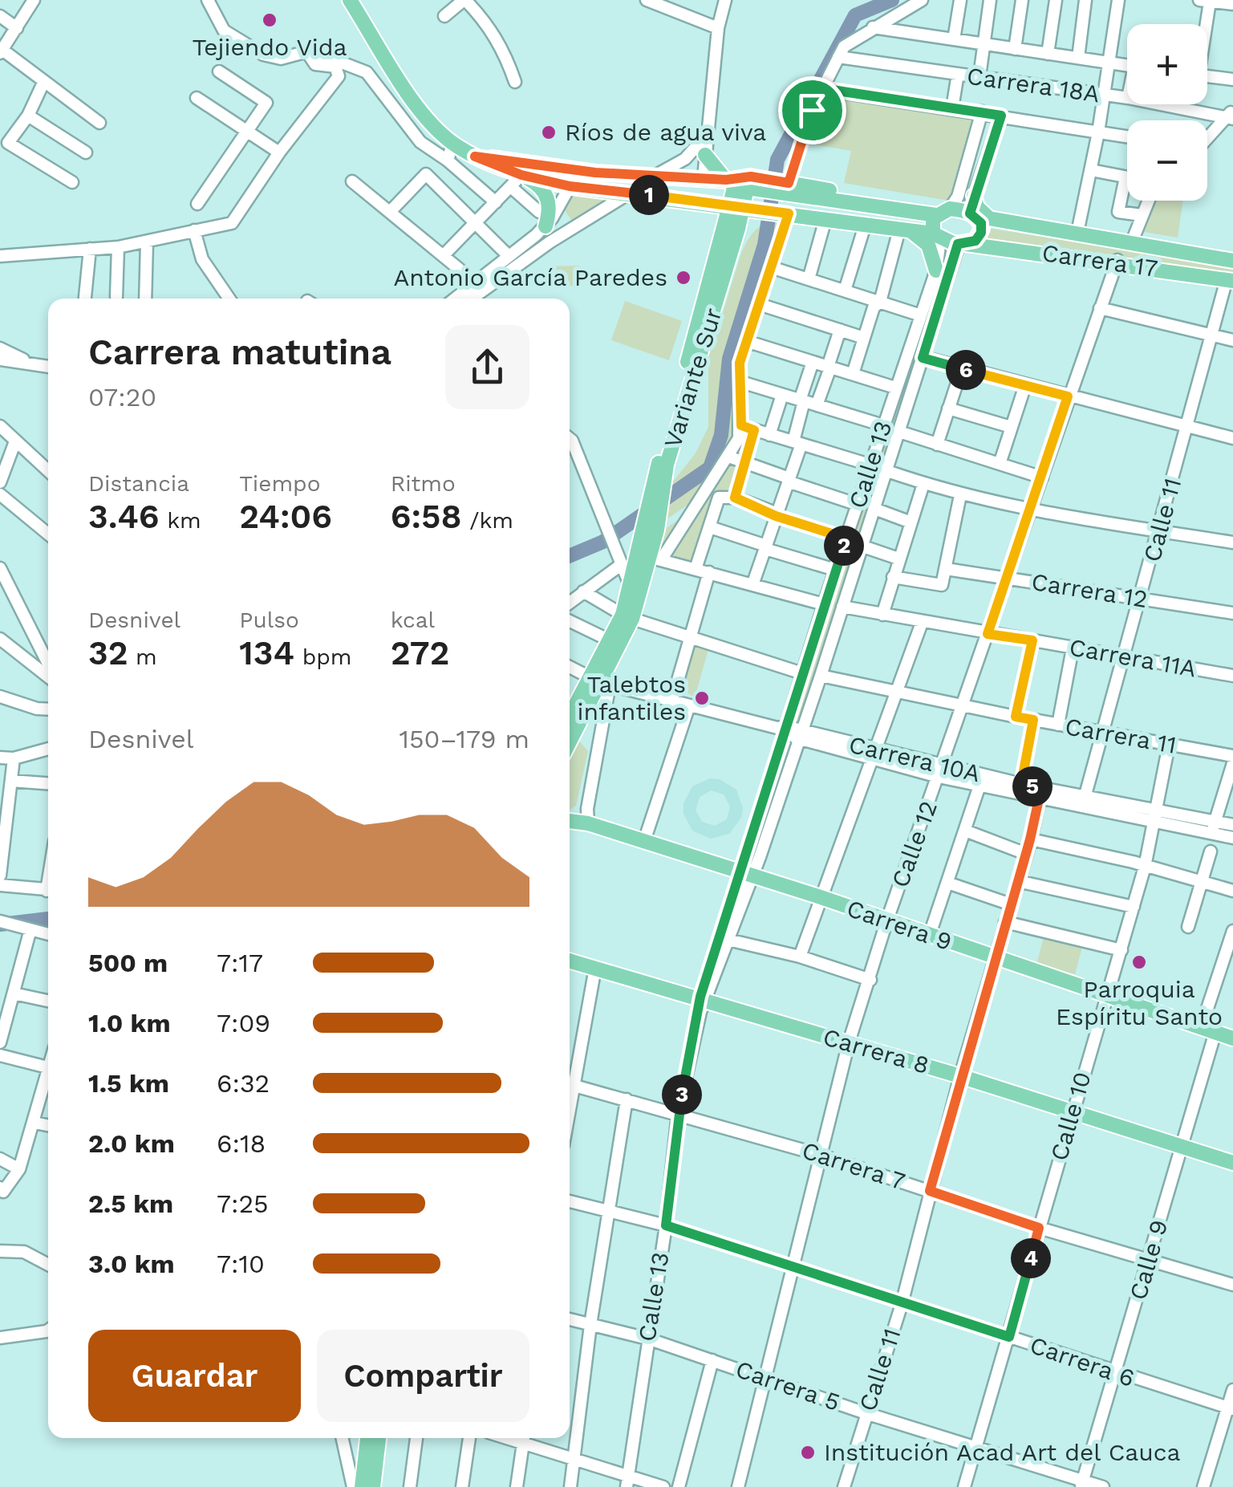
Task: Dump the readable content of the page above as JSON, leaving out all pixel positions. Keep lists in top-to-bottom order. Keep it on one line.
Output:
{"streets":{"main road":["Carrera 17","Variante Sur","Carrera 9","Carrera 8"],"street":["Carrera 18A","Calle 13","Calle 11","Carrera 12","Carrera 11A","Carrera 11","Carrera 10A","Calle 12","Calle 10","Carrera 7","Calle 9","Carrera 6","Carrera 5"]},"crossings":[["Carrera 17","Calle 13"],["Carrera 17","Calle 11"],["Carrera 17","Calle 12"],["Calle 13","Carrera 11A"],["Calle 13","Carrera 11"],["Calle 13","Carrera 10A"],["Calle 13","Carrera 9"],["Calle 13","Carrera 8"],["Calle 13","Carrera 7"],["Calle 13","Carrera 6"],["Calle 13","Carrera 5"],["Calle 11","Carrera 12"],["Calle 11","Carrera 11A"],["Calle 11","Carrera 11"],["Calle 11","Carrera 10A"],["Calle 11","Carrera 9"],["Calle 11","Carrera 8"],["Calle 11","Carrera 7"],["Calle 11","Carrera 6"],["Calle 11","Carrera 5"],["Carrera 12","Calle 12"],["Carrera 11A","Calle 12"],["Carrera 11","Calle 12"],["Carrera 11","Calle 10"],["Carrera 10A","Calle 12"],["Carrera 10A","Calle 10"],["Calle 12","Carrera 9"],["Calle 12","Carrera 8"],["Calle 12","Carrera 7"],["Calle 12","Carrera 6"],["Calle 12","Carrera 5"],["Carrera 9","Calle 10"],["Carrera 9","Calle 9"],["Carrera 8","Calle 10"],["Carrera 8","Calle 9"],["Calle 10","Carrera 7"],["Calle 10","Carrera 6"],["Calle 10","Carrera 5"],["Carrera 7","Calle 9"],["Calle 9","Carrera 6"],["Calle 9","Carrera 5"]],"places":["Tejiendo Vida","Ríos de agua viva","Antonio García Paredes","Talebtos infantiles","Parroquia Espíritu Santo","Institución Acad Art del Cauca"],"page":{"map_buttons":["+","−"],"pins":["1","6","2","5","3","4"],"heading":["Carrera matutina","07:20"],"stats":[["Distancia","3.46 km"],["Tiempo","24:06"],["Ritmo","6:58 /km"],["Desnivel","32 m"],["Pulso","134 bpm"],["kcal","272"]],"chart":["Desnivel","150–179 m"],"list":[{"name":"500 m","note":"7:17"},{"name":"1.0 km","note":"7:09"},{"name":"1.5 km","note":"6:32"},{"name":"2.0 km","note":"6:18"},{"name":"2.5 km","note":"7:25"},{"name":"3.0 km","note":"7:10"}],"buttons":["Guardar","Compartir"]}}
